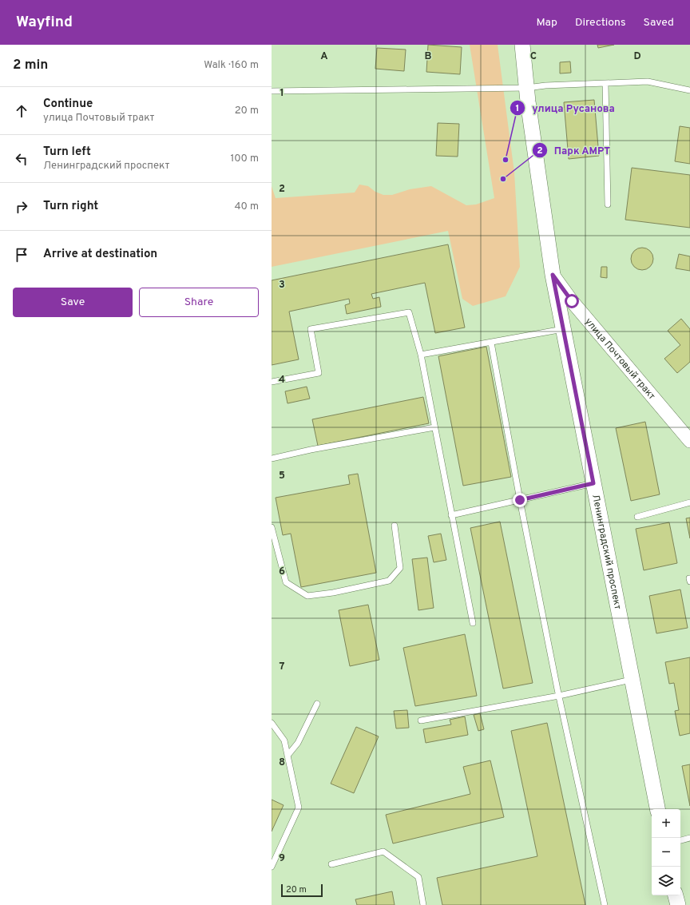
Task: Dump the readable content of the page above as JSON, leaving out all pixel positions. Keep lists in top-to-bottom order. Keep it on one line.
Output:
{"streets":{"main road":["Ленинградский проспект"],"street":["улица Почтовый тракт"]},"crossings":[["улица Почтовый тракт","Ленинградский проспект"]],"places":["улица Русанова","Парк АМРТ"],"scale_bar":"20 m","page":{"header":"Wayfind","nav":["Map","Directions","Saved"],"heading":["2 min","Walk · 160 m"],"list":[["Continue","улица Почтовый тракт","20 m"],["Turn left","Ленинградский проспект","100 m"],["Turn right","40 m"],"Arrive at destination"],"buttons":["Save","Share"],"map_buttons":["+","−"],"scale":"20 m"},"grid":{"columns":["A","B","C","D"],"rows":["1","2","3","4","5","6","7","8","9"]}}
